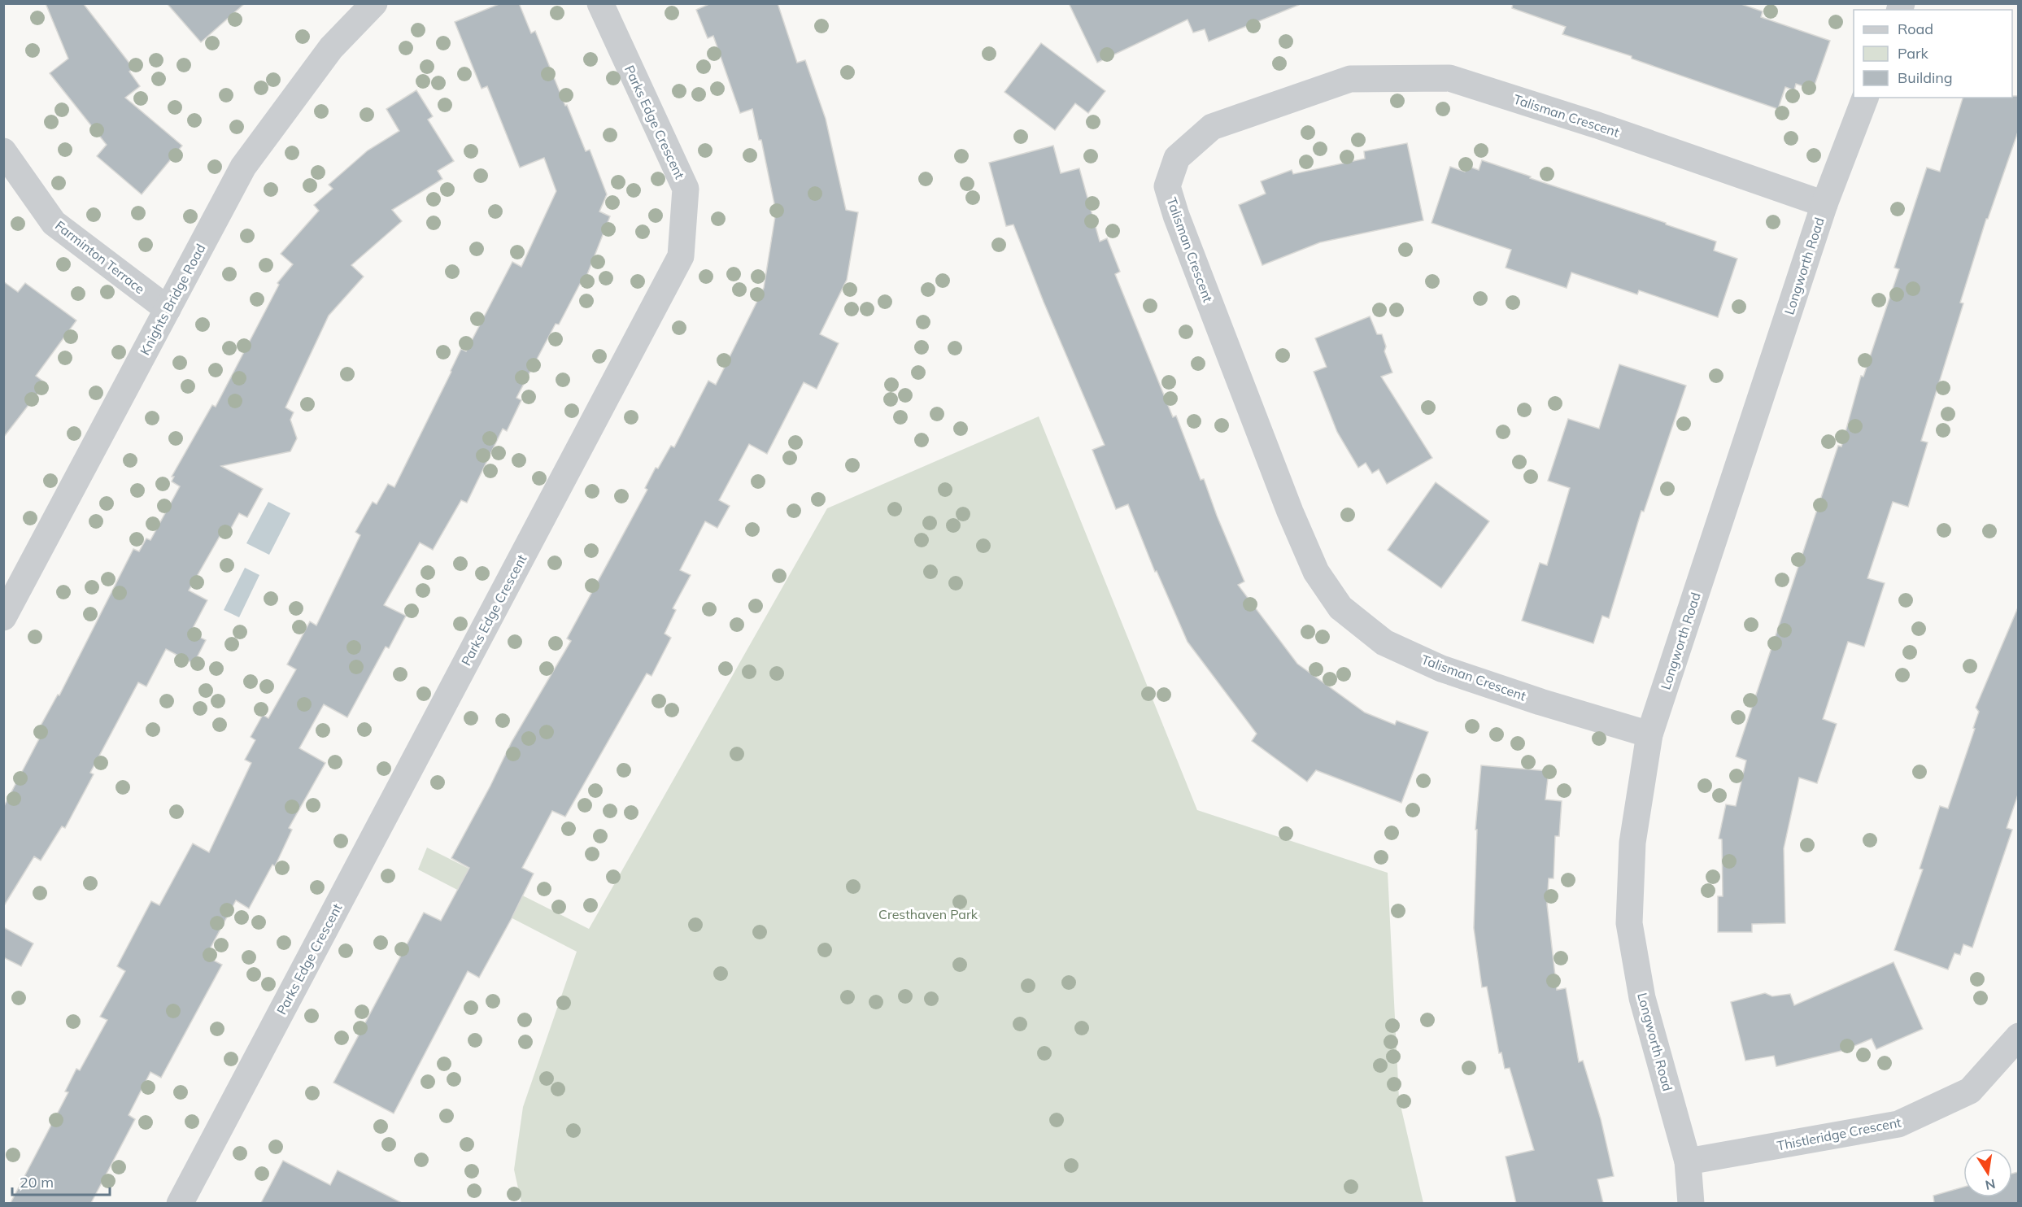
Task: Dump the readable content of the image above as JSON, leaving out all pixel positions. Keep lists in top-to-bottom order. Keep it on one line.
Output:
{"streets":{"street":["Talisman Crescent","Parks Edge Crescent","Farminton Terrace","Longworth Road","Knights Bridge Road","Thistleridge Crescent"]},"crossings":[["Talisman Crescent","Longworth Road"],["Farminton Terrace","Knights Bridge Road"],["Longworth Road","Thistleridge Crescent"]],"parks":["Cresthaven Park"],"legend":["Road","Park","Building"],"scale_bar":"20 m","north":"bottom"}
